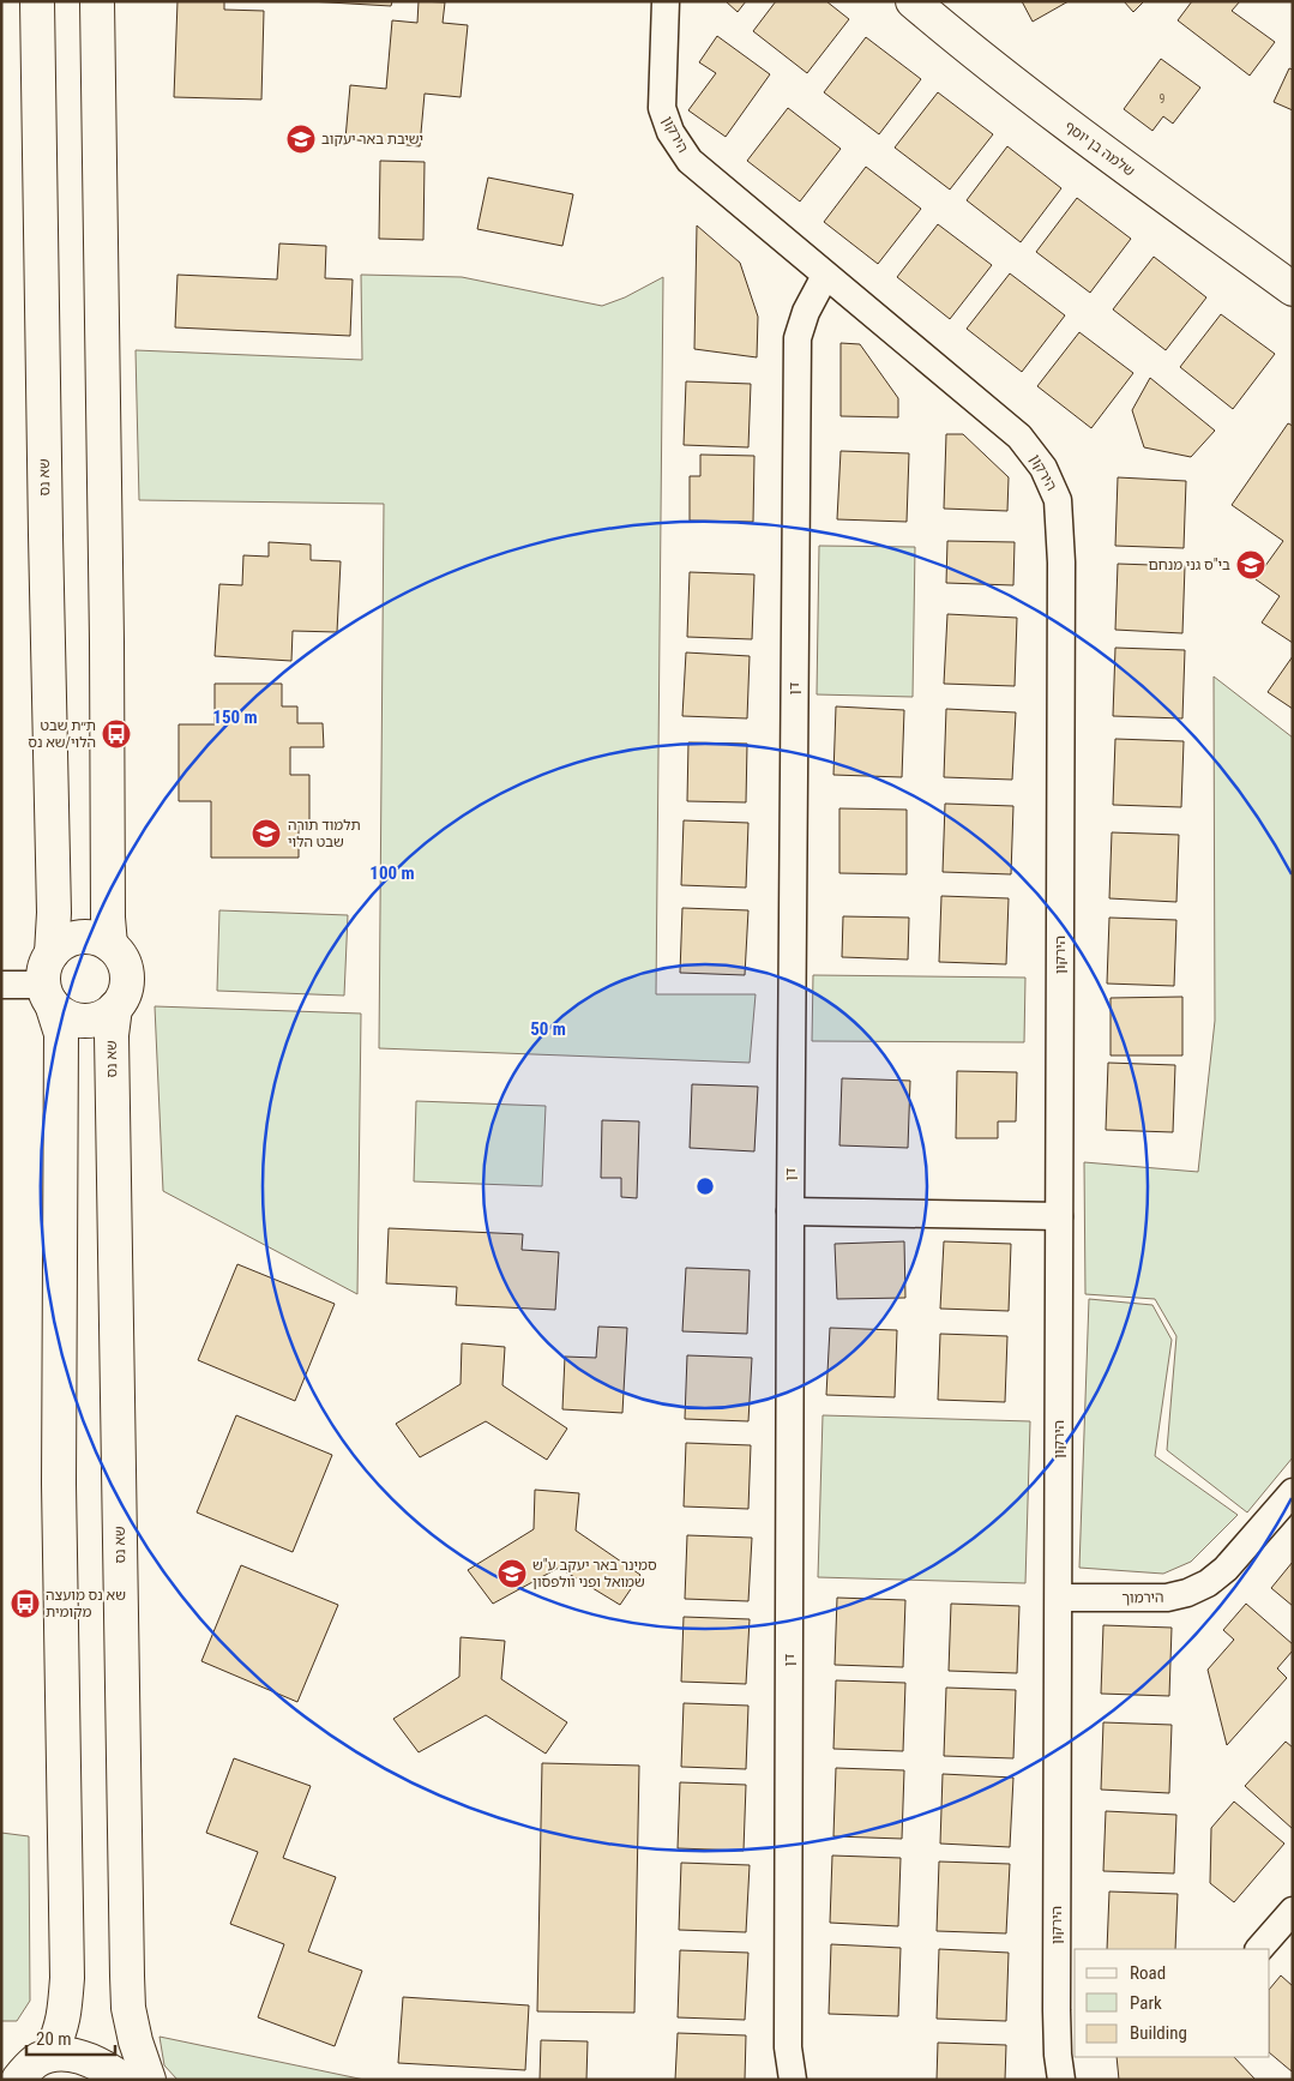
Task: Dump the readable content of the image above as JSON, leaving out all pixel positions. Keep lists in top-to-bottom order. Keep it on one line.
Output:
{"streets":{"street":["הירקון","שלמה בן יוסף","שא נס","דן","הירמוך"]},"crossings":[["הירקון","דן"],["הירקון","הירמוך"]],"places":{"school or university":["ישיבת באר יעקוב","בי\"ס גני מנחם","תלמוד תורה שבט הלוי","סמינר באר יעקב ע\"ש שמואל ופני וולפסון"],"bus stop":["ת״ת שבט הלוי/שא נס","שא נס מועצה מקומית"]},"house_numbers":["9"],"legend":["Road","Park","Building"],"scale_bar":"20 m","rings":["150 m","100 m","50 m"]}
